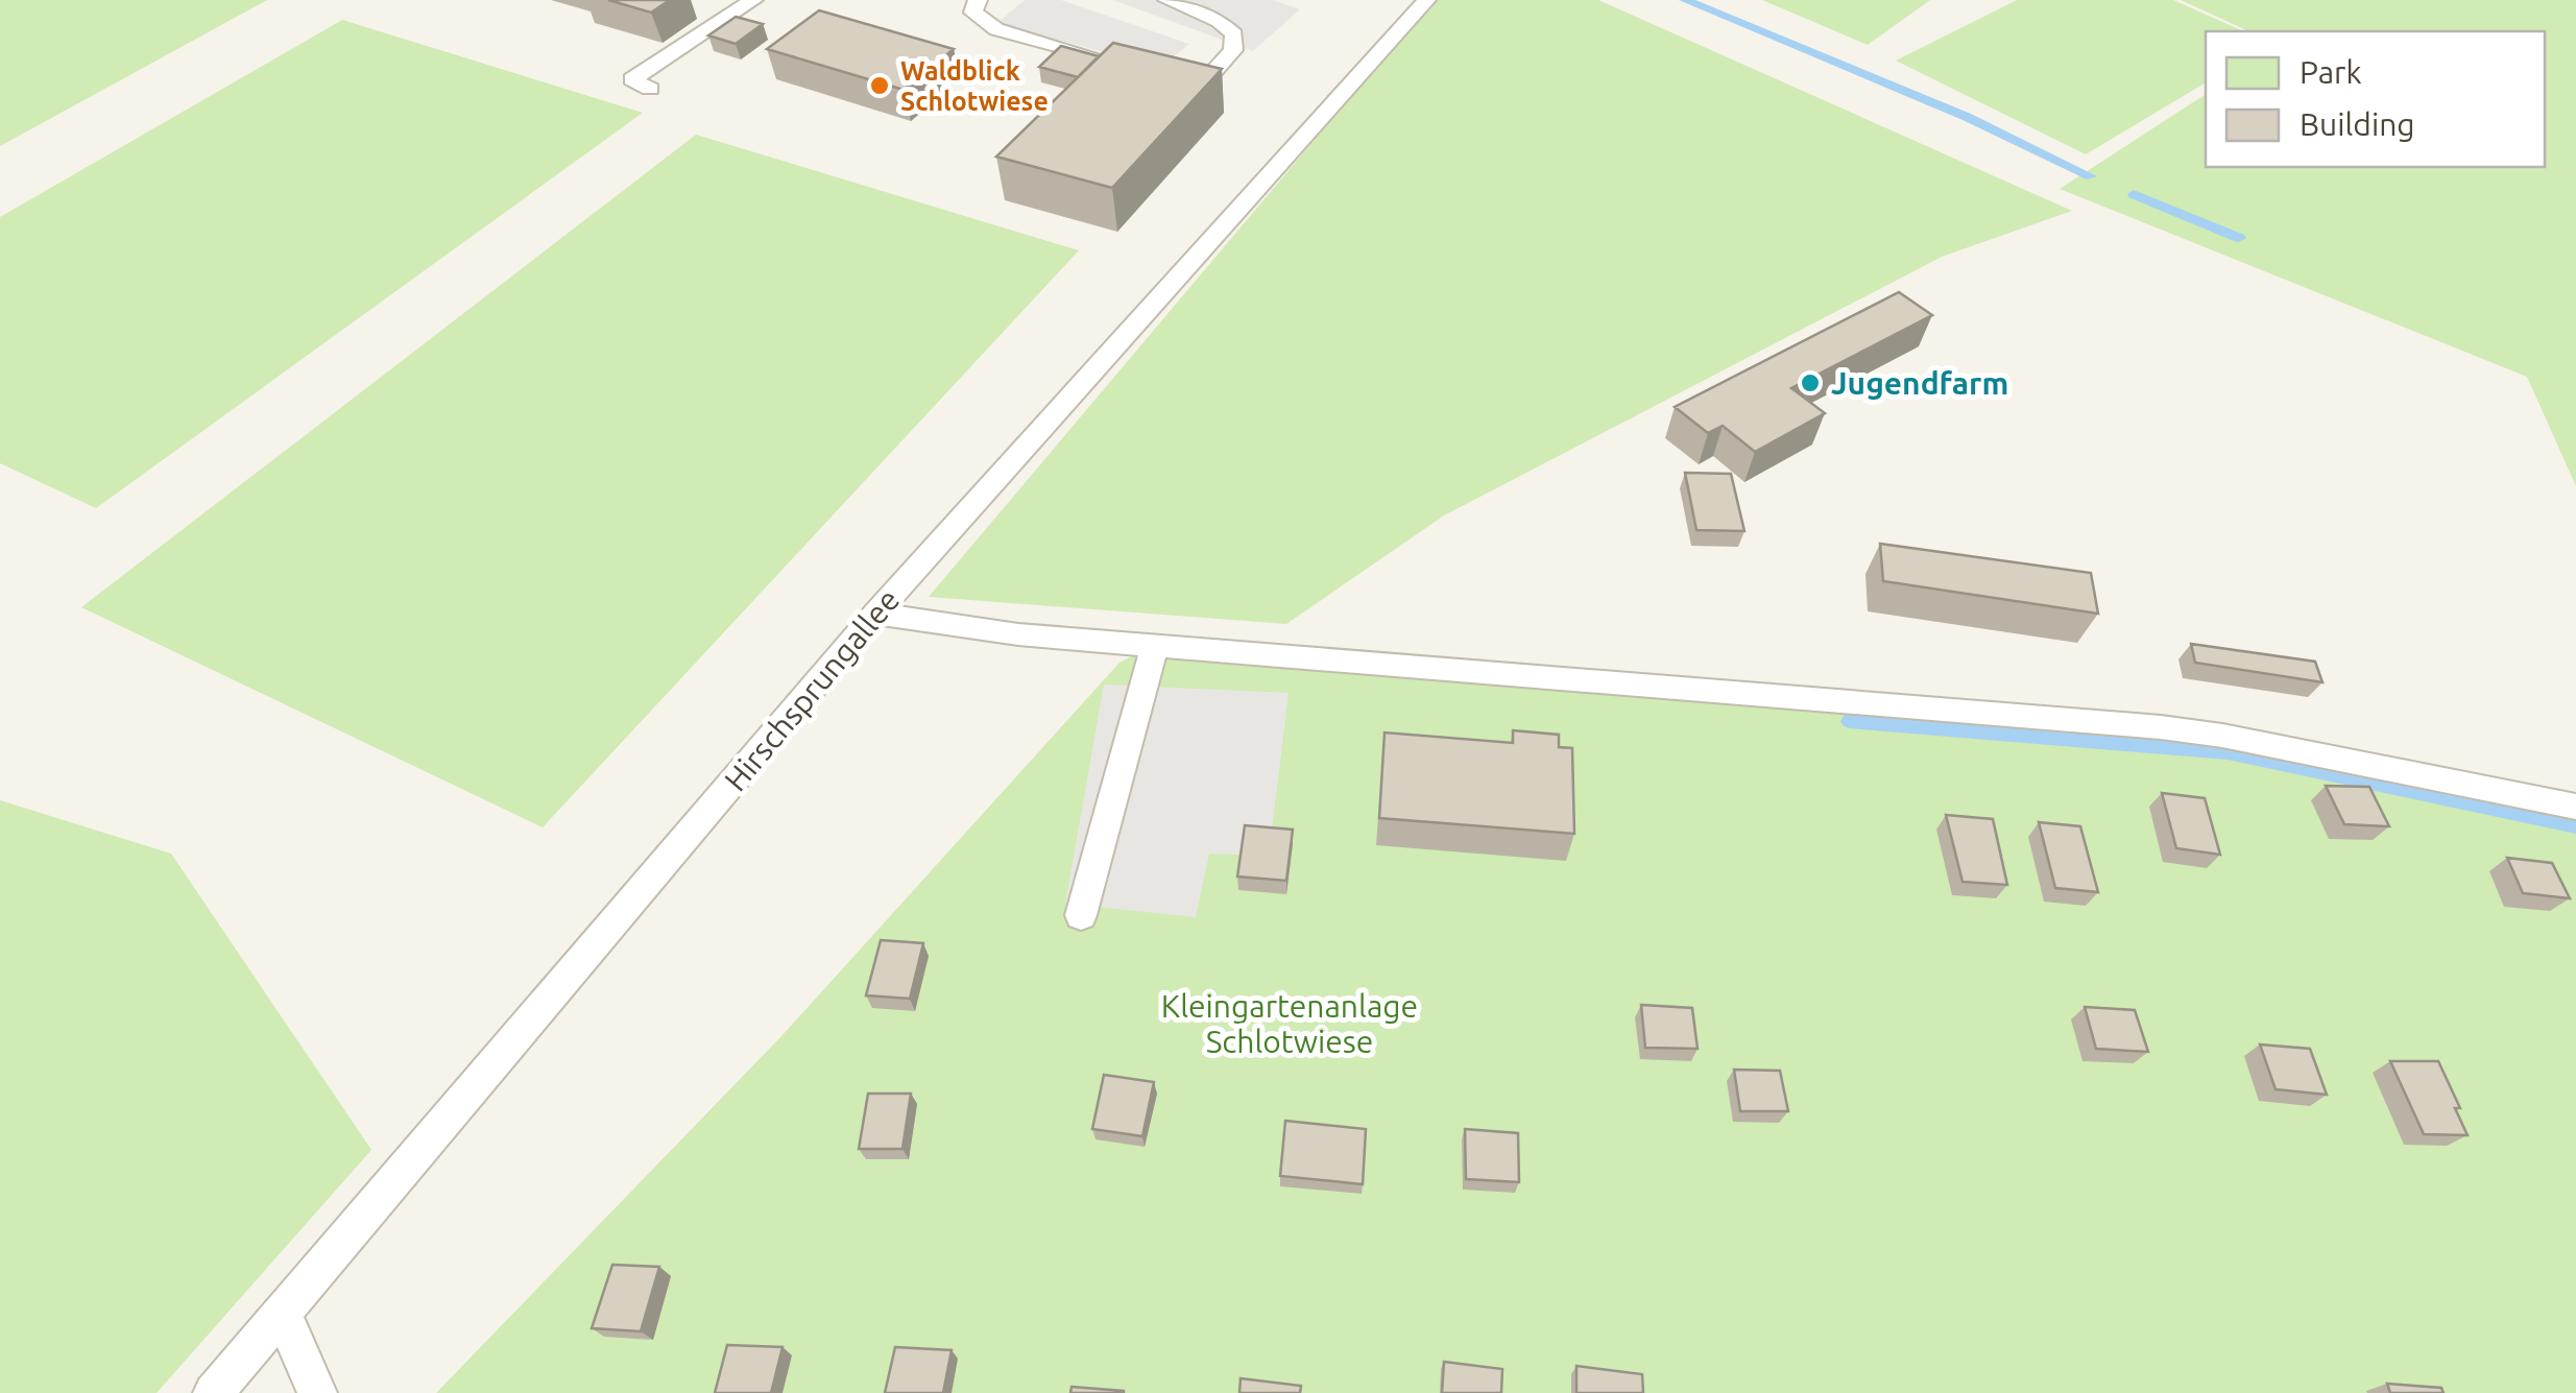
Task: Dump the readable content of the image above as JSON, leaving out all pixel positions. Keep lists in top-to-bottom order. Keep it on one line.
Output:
{"streets":{"lane":["Hirschsprungallee"]},"parks":["Kleingartenanlage Schlotwiese"],"places":["Waldblick Schlotwiese","Jugendfarm"],"legend":["Park","Building"]}
